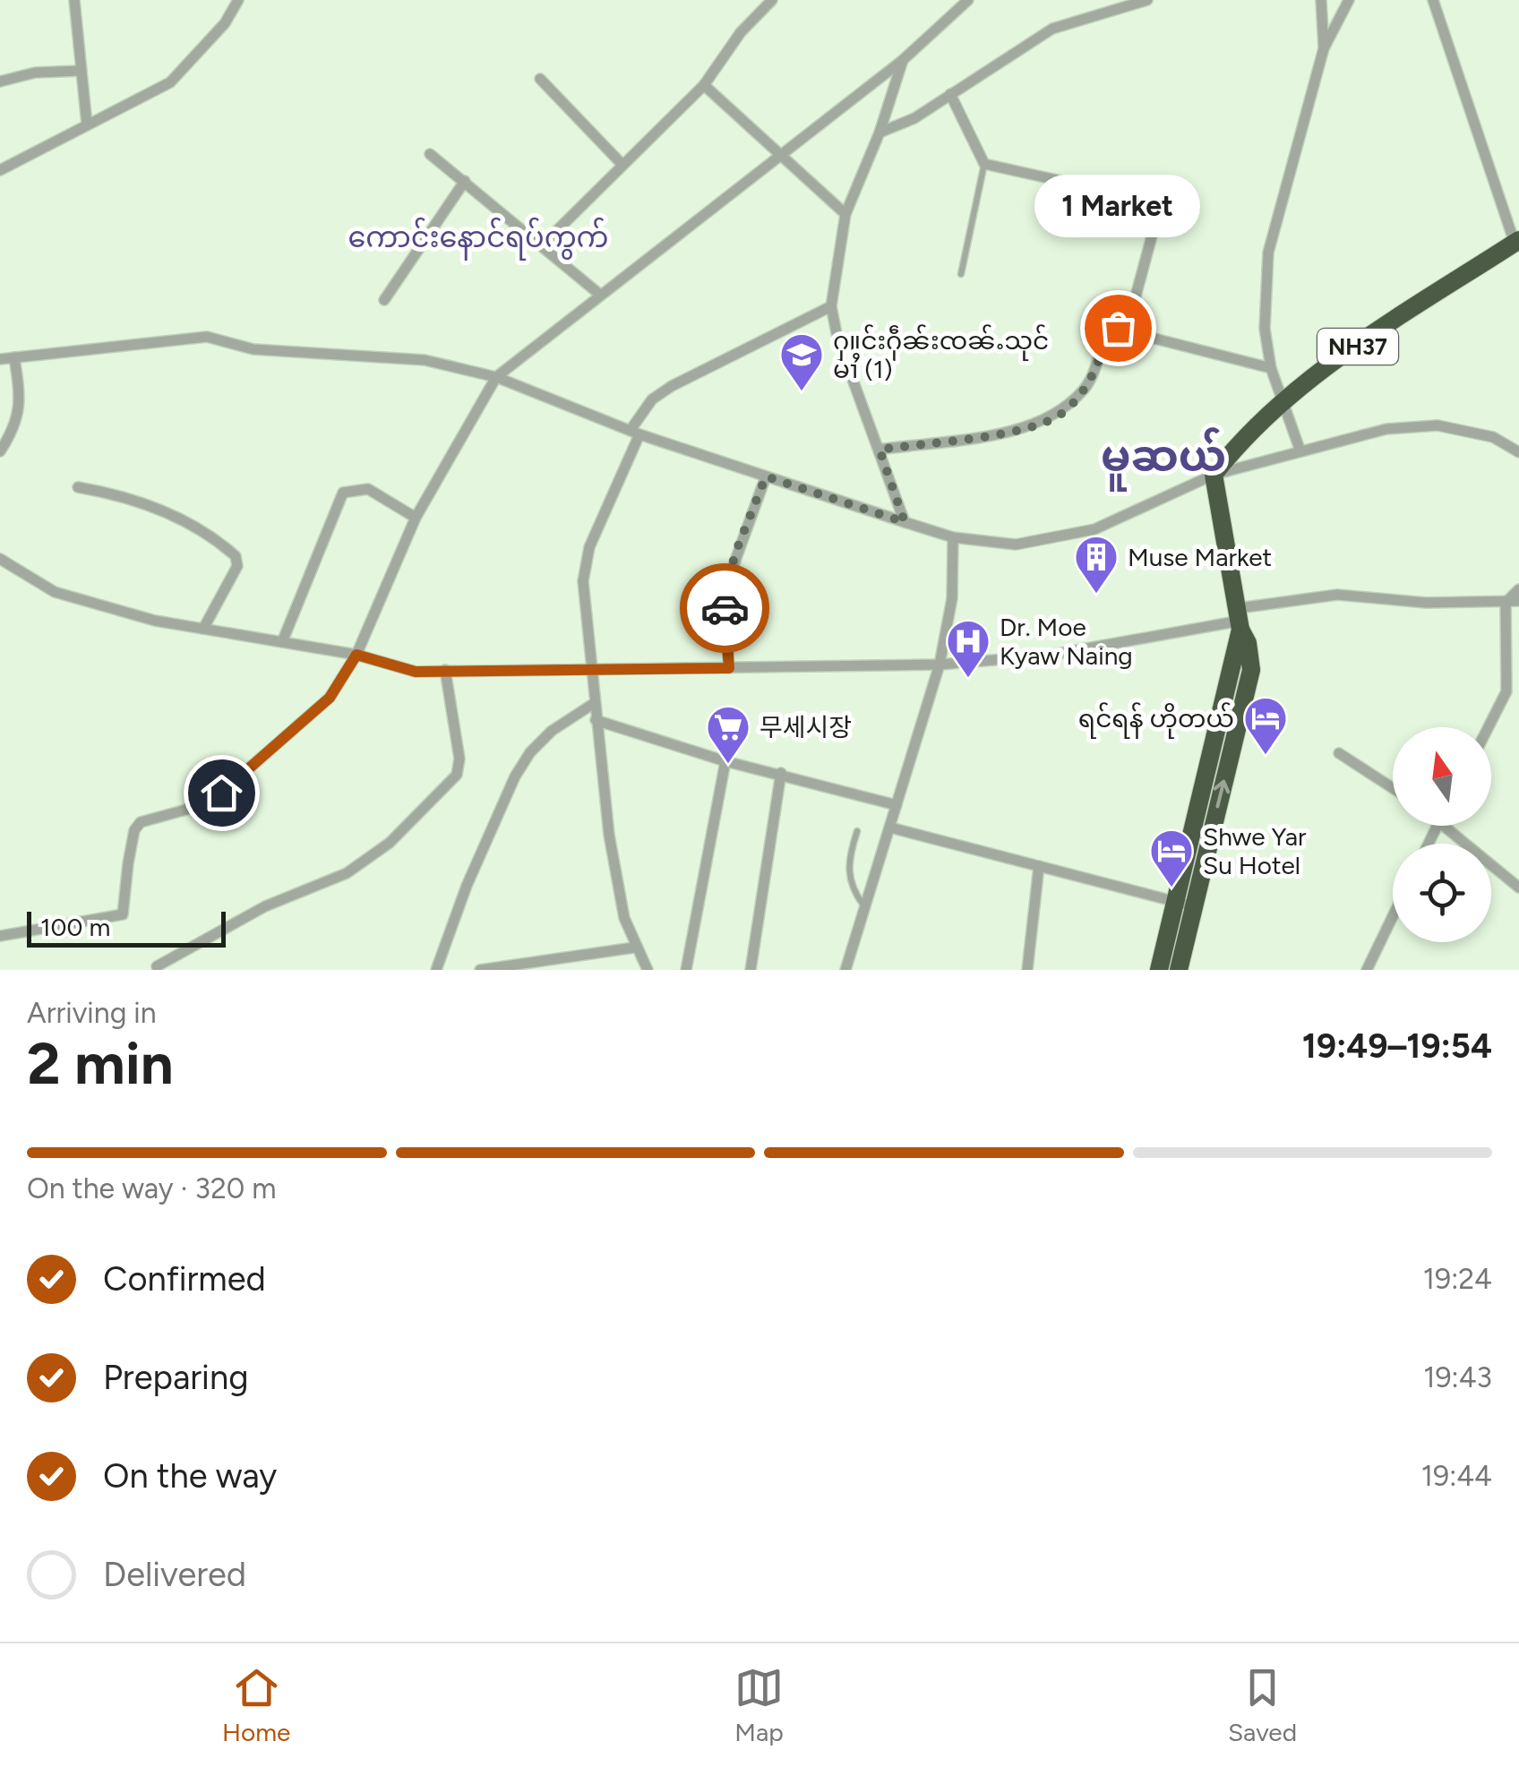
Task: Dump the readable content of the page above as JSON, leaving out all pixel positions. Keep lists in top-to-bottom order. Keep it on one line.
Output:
{"streets":{"highway":["NH37"]},"districts":["ကောင်းနောင်ရပ်ကွက်","မူဆယ်"],"places":{"other":["1 Market"],"school or university":["ႁူင်းႁဵၼ်းၸၼ်ႉသုင် မၢႆ (1)"],"building":["Muse Market"],"hospital":["Dr. Moe Kyaw Naing"],"hotel":["ရင်ရန် ဟိုတယ်","Shwe Yar Su Hotel"],"supermarket":["무세시장"]},"scale_bar":"100 m","north":"top","page":{"bubble":"1 Market","scale":"100 m","heading":["2 min","Arriving in","19:49–19:54"],"bar":"On the way · 320 m","list":[["Confirmed","19:24"],["Preparing","19:43"],["On the way","19:44"],"Delivered"],"tabs":["Home","Map","Saved"]}}
